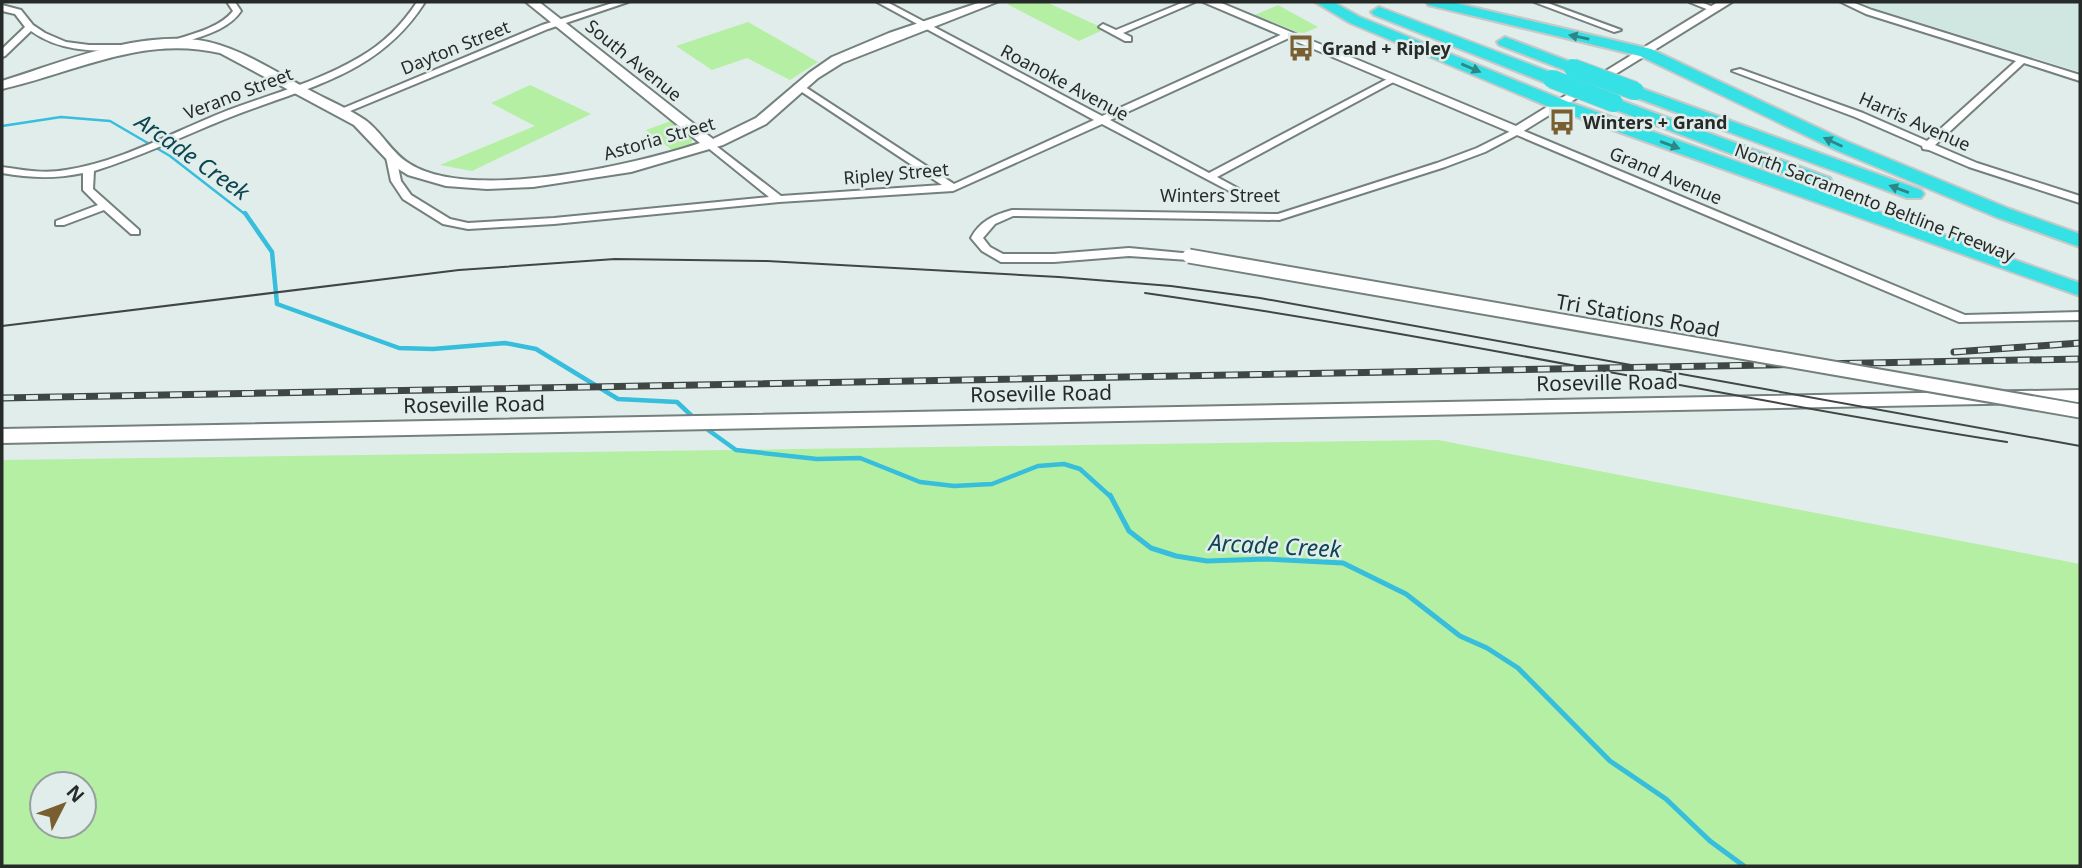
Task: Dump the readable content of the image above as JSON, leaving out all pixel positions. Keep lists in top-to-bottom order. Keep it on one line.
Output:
{"streets":{"highway":["North Sacramento Beltline Freeway"],"main road":["Roseville Road"],"street":["Dayton Street","South Avenue","Roanoke Avenue","Verano Street","Harris Avenue","Astoria Street","Ripley Street","Grand Avenue","Winters Street","Tri Stations Road"]},"crossings":[["Dayton Street","South Avenue"],["Dayton Street","Astoria Street"],["South Avenue","Astoria Street"],["South Avenue","Ripley Street"],["Roanoke Avenue","Astoria Street"],["Roanoke Avenue","Ripley Street"],["Verano Street","Astoria Street"],["Astoria Street","Ripley Street"],["Ripley Street","Grand Avenue"],["Grand Avenue","Winters Street"],["Winters Street","Tri Stations Road"]],"water":["Arcade Creek"],"places":{"bus stop":["Grand + Ripley","Winters + Grand"]},"north":"top right"}
